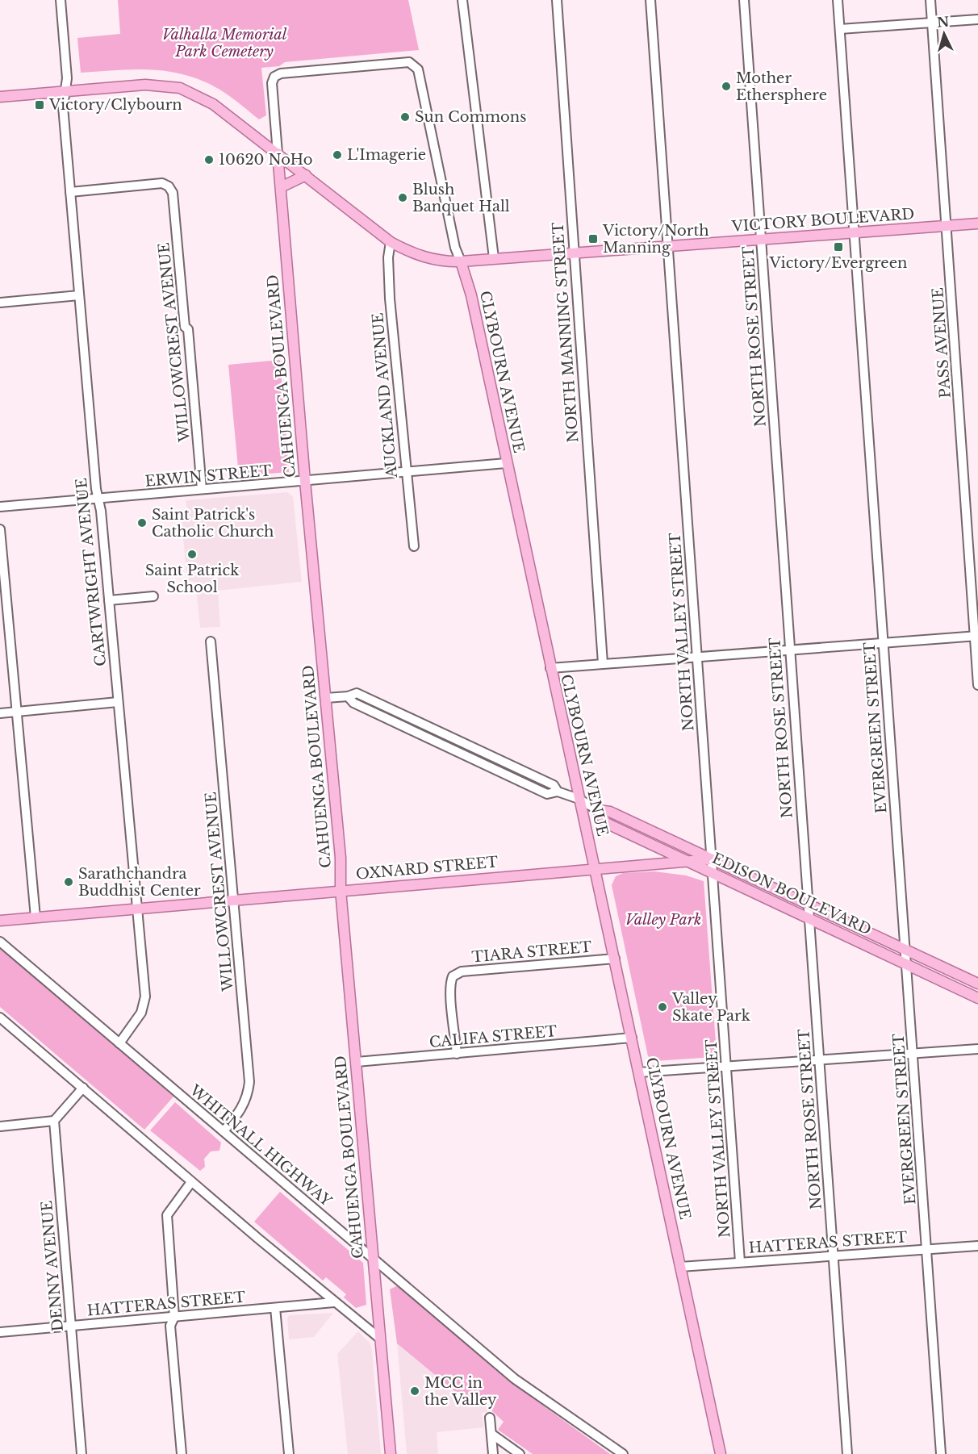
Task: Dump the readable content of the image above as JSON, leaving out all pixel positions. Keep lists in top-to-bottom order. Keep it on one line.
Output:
{"streets":{"main road":["VICTORY BOULEVARD","CLYBOURN AVENUE","CAHUENGA BOULEVARD","OXNARD STREET","EDISON BOULEVARD"],"street":["NORTH MANNING STREET","NORTH ROSE STREET","WILLOWCREST AVENUE","PASS AVENUE","AUCKLAND AVENUE","ERWIN STREET","CARTWRIGHT AVENUE","NORTH VALLEY STREET","EVERGREEN STREET","TIARA STREET","CALIFA STREET","WHITNALL HIGHWAY","HATTERAS STREET","DENNY AVENUE"]},"crossings":[["VICTORY BOULEVARD","NORTH MANNING STREET"],["VICTORY BOULEVARD","NORTH ROSE STREET"],["VICTORY BOULEVARD","PASS AVENUE"],["VICTORY BOULEVARD","CLYBOURN AVENUE"],["VICTORY BOULEVARD","CAHUENGA BOULEVARD"],["VICTORY BOULEVARD","AUCKLAND AVENUE"],["VICTORY BOULEVARD","CARTWRIGHT AVENUE"],["VICTORY BOULEVARD","NORTH VALLEY STREET"],["VICTORY BOULEVARD","EVERGREEN STREET"],["NORTH ROSE STREET","EDISON BOULEVARD"],["NORTH ROSE STREET","HATTERAS STREET"],["WILLOWCREST AVENUE","ERWIN STREET"],["WILLOWCREST AVENUE","CARTWRIGHT AVENUE"],["WILLOWCREST AVENUE","OXNARD STREET"],["WILLOWCREST AVENUE","WHITNALL HIGHWAY"],["CLYBOURN AVENUE","CAHUENGA BOULEVARD"],["CLYBOURN AVENUE","ERWIN STREET"],["CLYBOURN AVENUE","OXNARD STREET"],["CLYBOURN AVENUE","EDISON BOULEVARD"],["CLYBOURN AVENUE","TIARA STREET"],["CLYBOURN AVENUE","CALIFA STREET"],["CLYBOURN AVENUE","HATTERAS STREET"],["CAHUENGA BOULEVARD","ERWIN STREET"],["CAHUENGA BOULEVARD","OXNARD STREET"],["CAHUENGA BOULEVARD","EDISON BOULEVARD"],["CAHUENGA BOULEVARD","CALIFA STREET"],["CAHUENGA BOULEVARD","WHITNALL HIGHWAY"],["AUCKLAND AVENUE","ERWIN STREET"],["ERWIN STREET","CARTWRIGHT AVENUE"],["CARTWRIGHT AVENUE","OXNARD STREET"],["CARTWRIGHT AVENUE","WHITNALL HIGHWAY"],["NORTH VALLEY STREET","OXNARD STREET"],["NORTH VALLEY STREET","EDISON BOULEVARD"],["NORTH VALLEY STREET","HATTERAS STREET"],["EVERGREEN STREET","EDISON BOULEVARD"],["EVERGREEN STREET","HATTERAS STREET"],["OXNARD STREET","EDISON BOULEVARD"],["TIARA STREET","CALIFA STREET"],["HATTERAS STREET","DENNY AVENUE"]],"parks":["Valhalla Memorial Park Cemetery","Valley Park"],"places":{"other":["Mother Ethersphere","Sun Commons","L'Imagerie","10620 NoHo","Blush Banquet Hall","Saint Patrick's Catholic Church","Saint Patrick School","Sarathchandra Buddhist Center","Valley Skate Park","MCC in the Valley"],"transit":["Victory/Clybourn","Victory/North Manning","Victory/Evergreen"]},"north":"top"}
